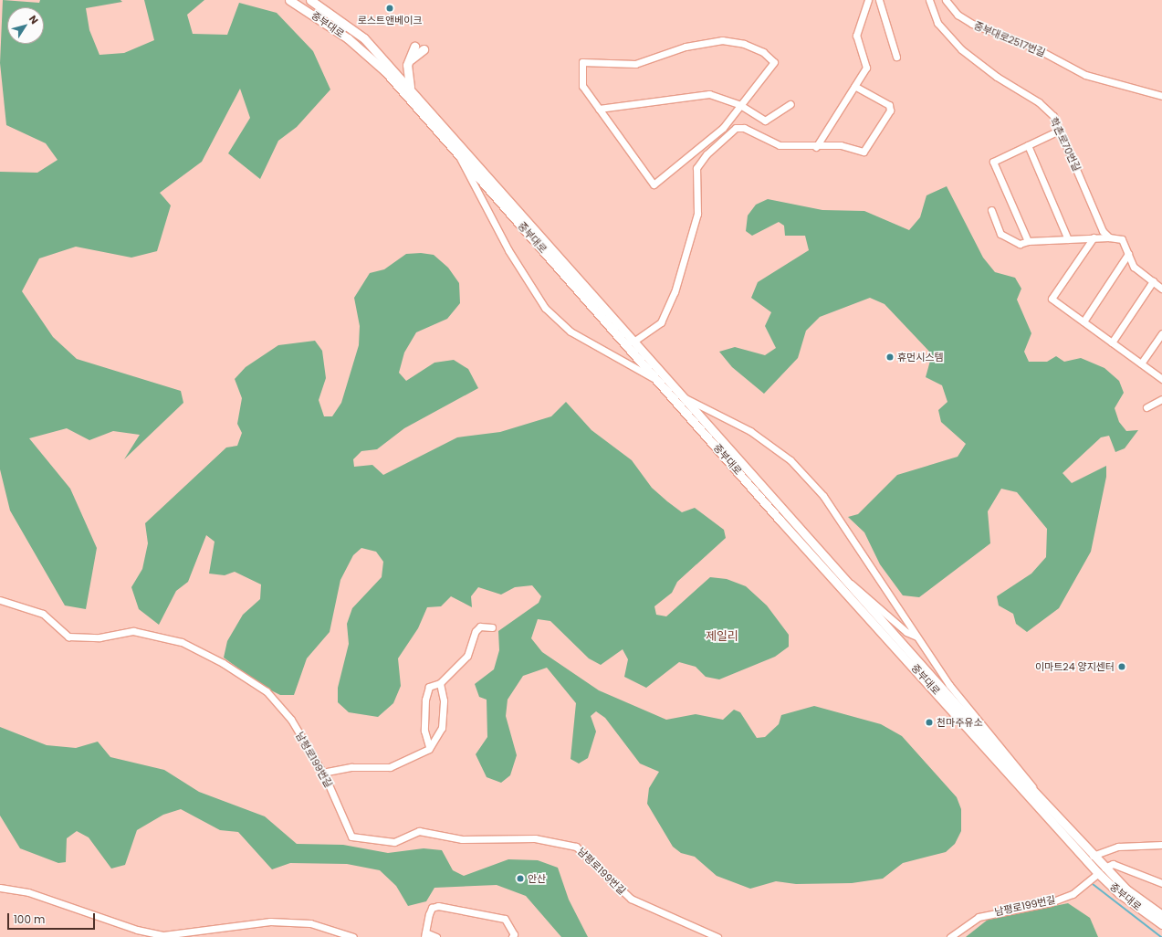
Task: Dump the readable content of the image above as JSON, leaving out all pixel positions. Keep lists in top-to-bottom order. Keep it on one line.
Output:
{"streets":{"main road":["중부대로"],"street":["중부대로2517번길","학촌로70번길","남평로199번길"]},"crossings":[["중부대로","남평로199번길"]],"districts":["제일리"],"places":["로스트앤베이크","휴먼시스템","이마트24 양지센터","천마주유소","안산"],"scale_bar":"100 m","north":"top right"}
